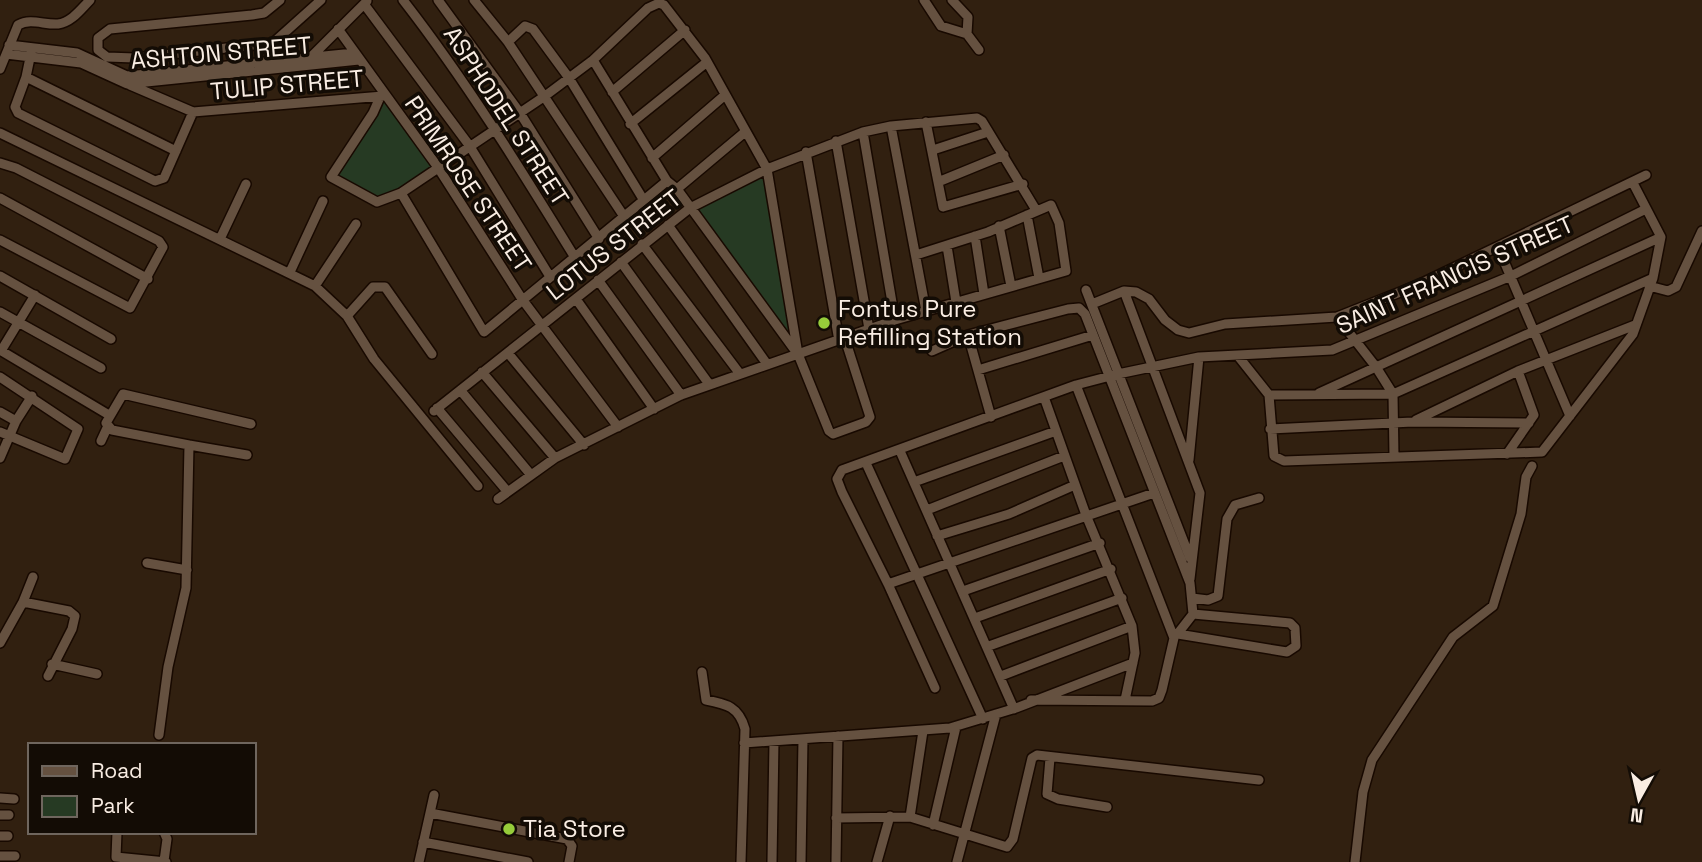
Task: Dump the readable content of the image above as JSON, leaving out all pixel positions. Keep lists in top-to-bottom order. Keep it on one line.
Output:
{"streets":{"street":["ASHTON STREET","TULIP STREET","ASPHODEL STREET","PRIMROSE STREET","LOTUS STREET","SAINT FRANCIS STREET"]},"crossings":[["ASHTON STREET","PRIMROSE STREET"],["TULIP STREET","PRIMROSE STREET"],["PRIMROSE STREET","LOTUS STREET"]],"places":["Fontus Pure Refilling Station","Tia Store"],"legend":["Road","Park"],"north":"bottom"}
